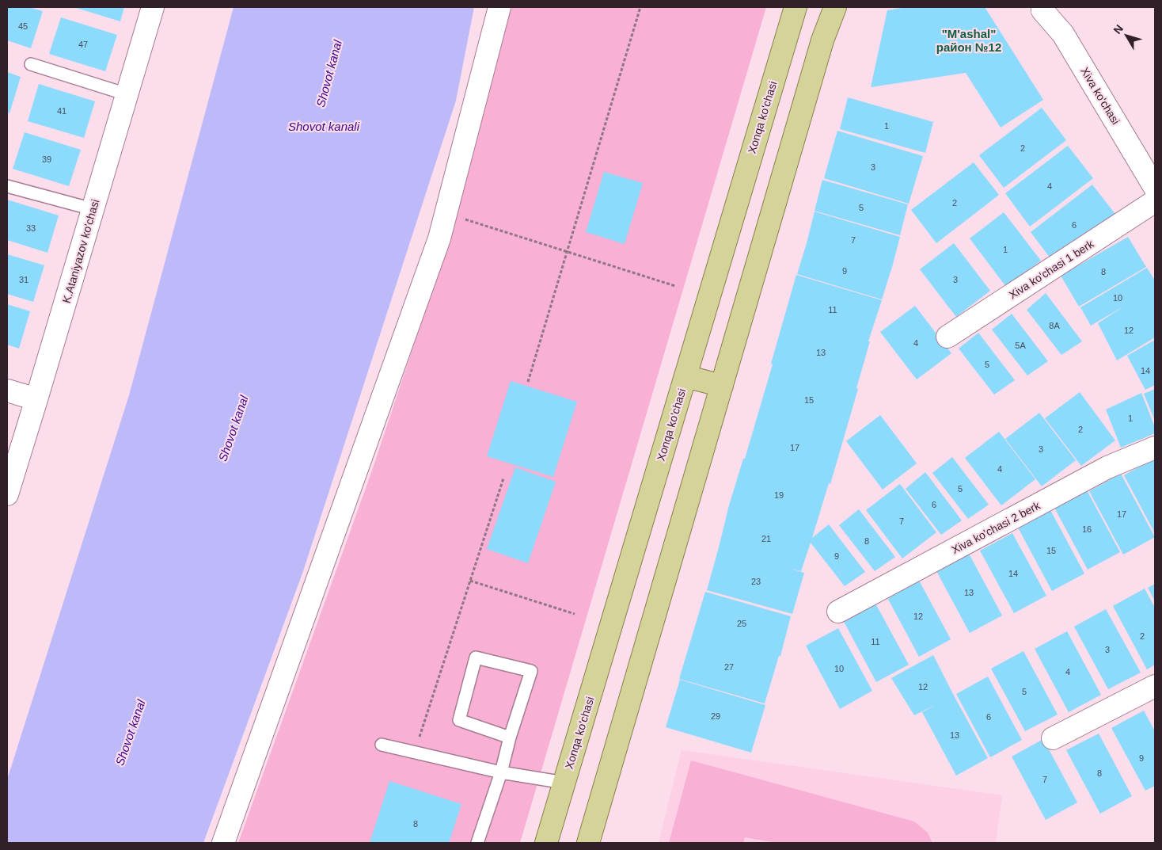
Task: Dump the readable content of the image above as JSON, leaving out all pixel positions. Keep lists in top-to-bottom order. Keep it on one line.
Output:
{"streets":{"main road":["Xonqa ko'chasi"],"street":["Xiva ko'chasi","K.Ataniyazov ko'chasi","Xiva ko'chasi 1 berk","Xiva ko'chasi 2 berk"]},"districts":["\"M'ashal\" район №12"],"water":["Shovot kanal","Shovot kanali"],"house_numbers":["45","47","41","1","2","39","3","4","2","5","6","33","7","1","9","8","31","3","10","11","8A","12","4","5A","13","5","14","15","1","2","17","3","4","5","19","6","17","7","16","21","8","15","9","14","23","13","12","25","2","11","3","27","10","4","12","5","29","6","13","9","8","7","8"],"north":"top left"}
